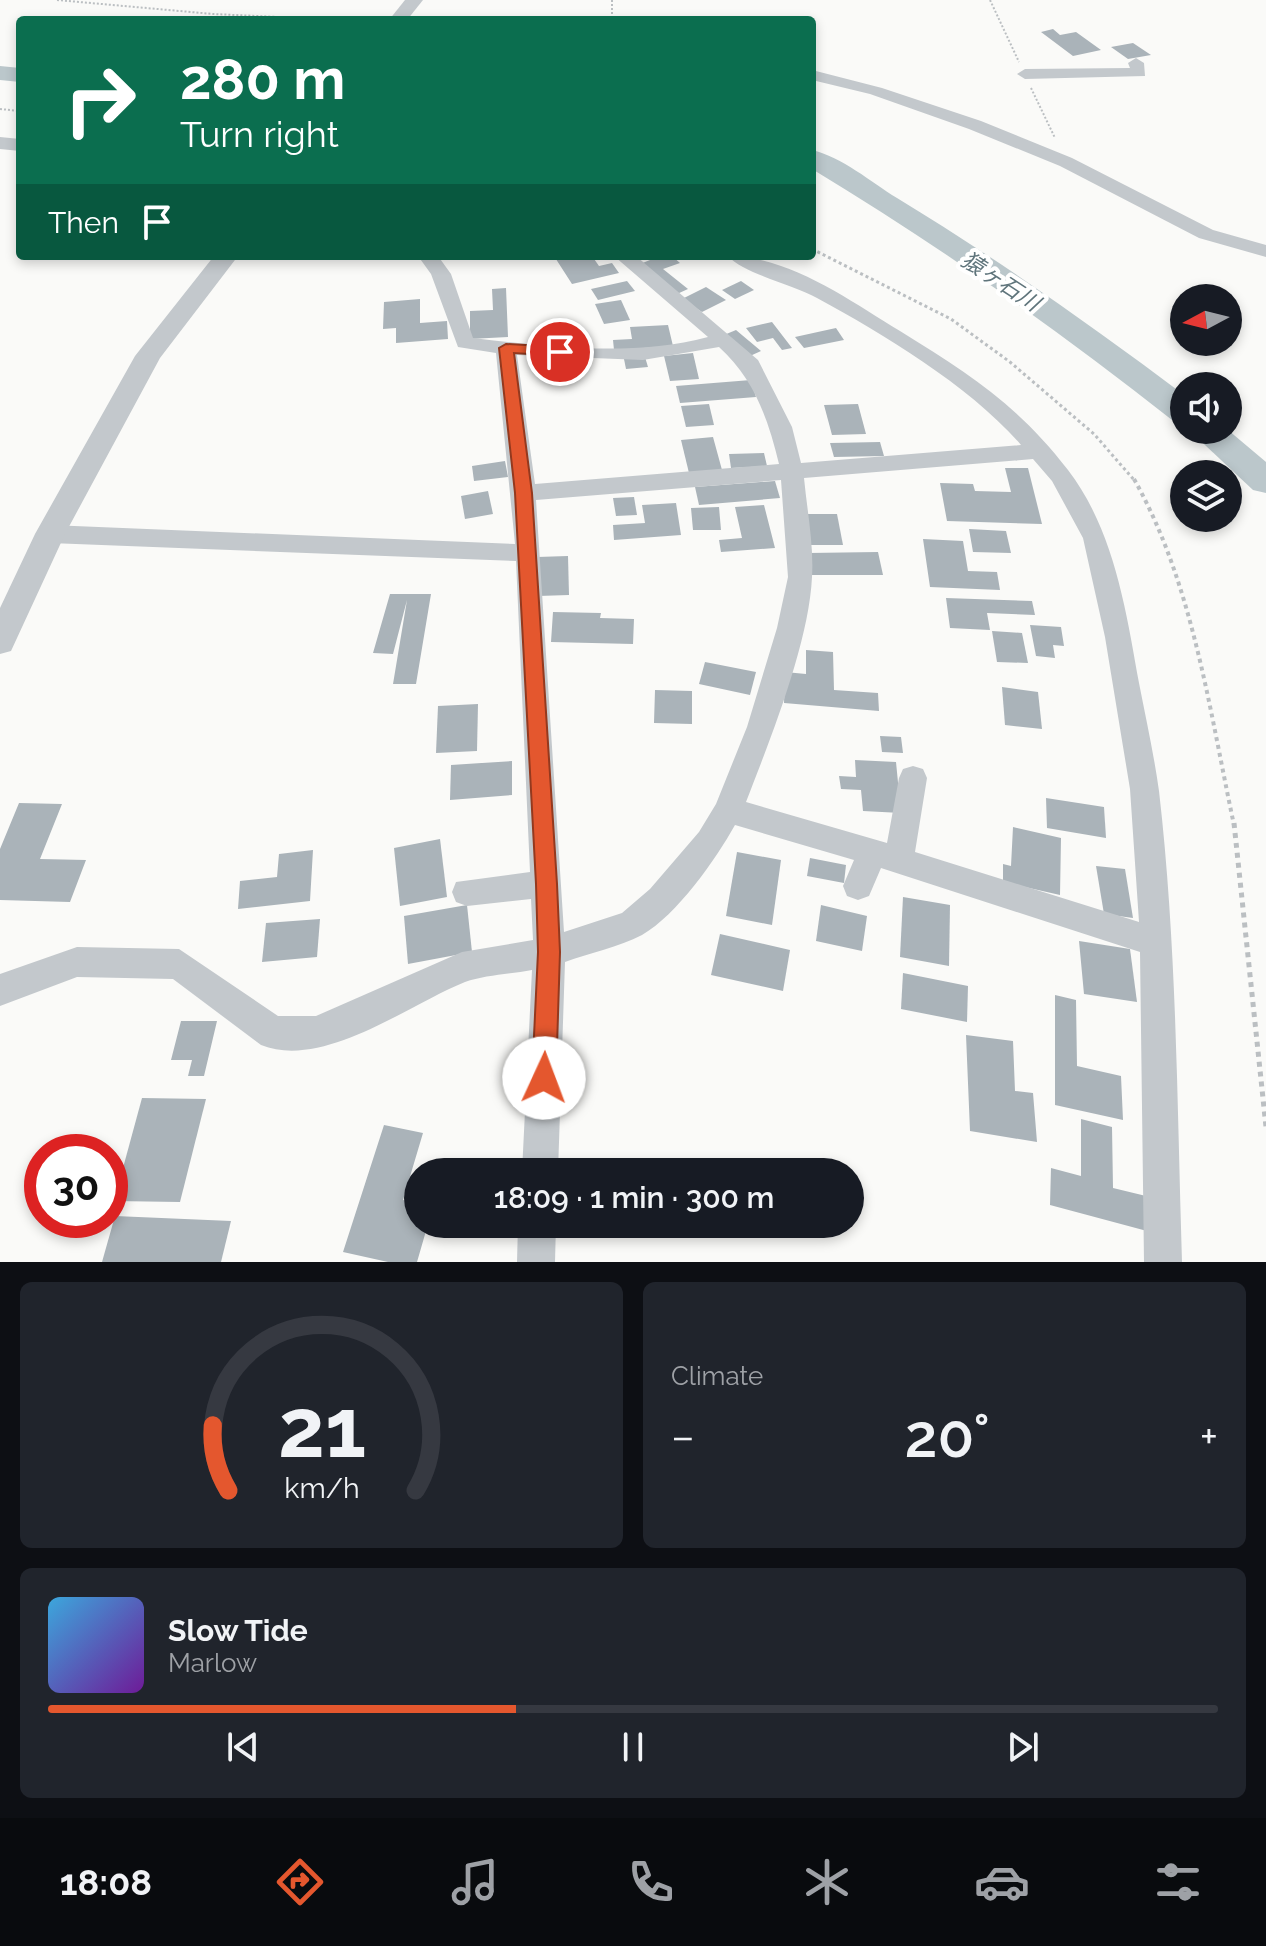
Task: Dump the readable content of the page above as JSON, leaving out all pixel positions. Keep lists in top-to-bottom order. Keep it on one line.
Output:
{"water":["猿ヶ石川"],"north":"left","page":{"turn":["280 m","Turn right"],"then":"Then","limit":"30","trip":"18:09 · 1 min · 300 m","tile":"Climate","heat":["−","20°","+"],"song":["Slow Tide","Marlow"],"tabs":"18:08","gauge":["21","km/h"]}}
